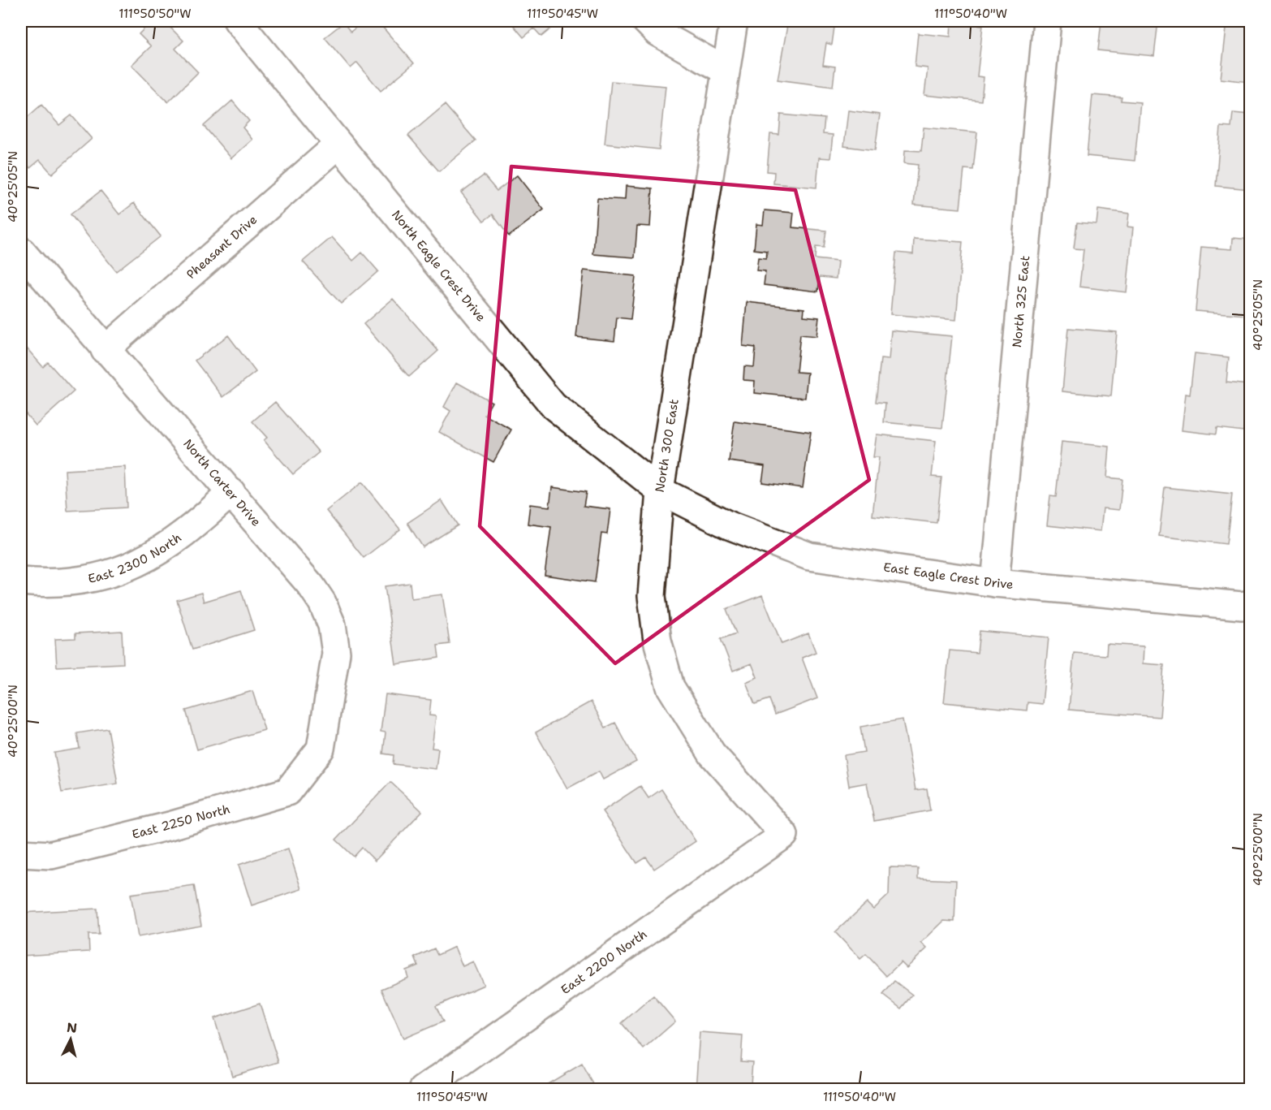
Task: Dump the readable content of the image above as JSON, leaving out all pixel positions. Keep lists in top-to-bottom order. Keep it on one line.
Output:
{"streets":{"street":["Pheasant Drive","North Eagle Crest Drive","North 325 East","North 300 East","North Carter Drive","East 2300 North","East Eagle Crest Drive","East 2250 North","East 2200 North"]},"crossings":[["Pheasant Drive","North Eagle Crest Drive"],["Pheasant Drive","North Carter Drive"],["North Eagle Crest Drive","North 300 East"],["North Eagle Crest Drive","East Eagle Crest Drive"],["North 325 East","East Eagle Crest Drive"],["North 300 East","East Eagle Crest Drive"],["North 300 East","East 2200 North"],["North Carter Drive","East 2300 North"],["North Carter Drive","East 2250 North"]],"north":"top","coordinates":["111°50'50\"W","111°50'45\"W","111°50'40\"W","40°25'05\"N","40°25'00\"N"]}
